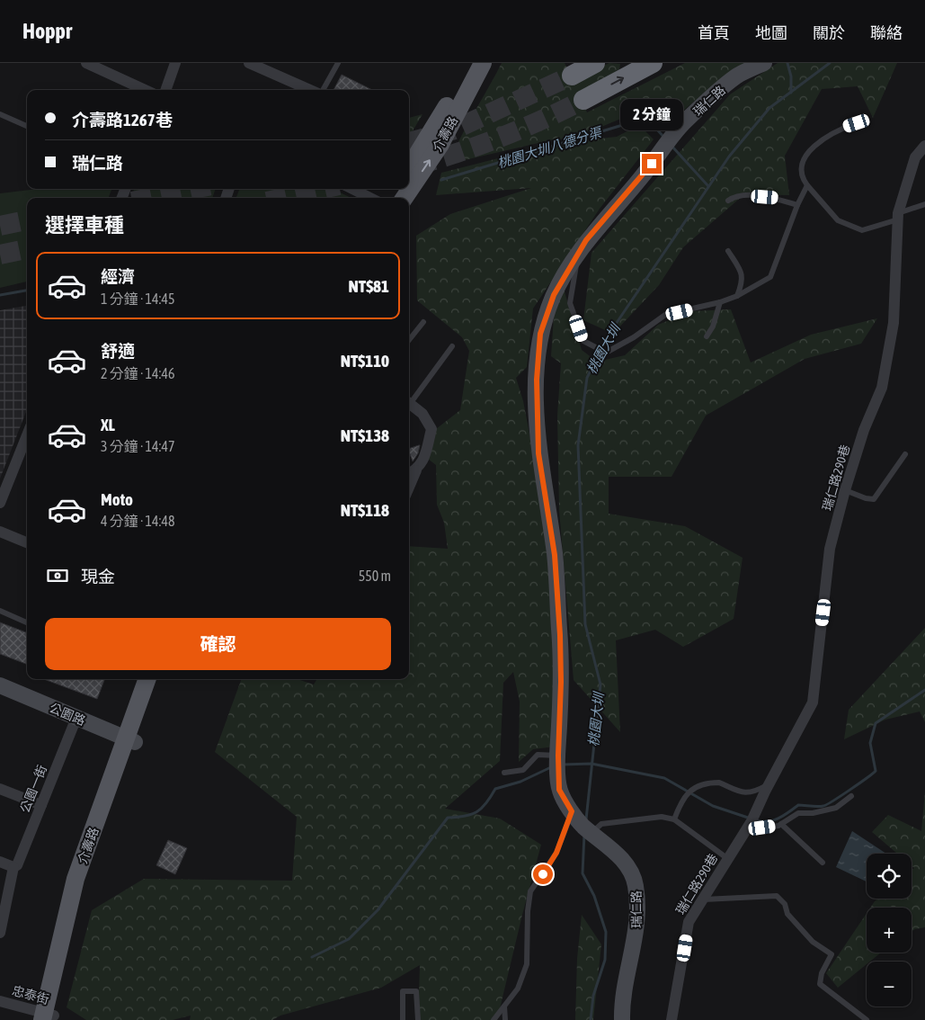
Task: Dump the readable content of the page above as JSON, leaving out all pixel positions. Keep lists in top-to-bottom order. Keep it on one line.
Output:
{"streets":{"main road":["介壽路"],"street":["瑞仁路","瑞仁路290巷","公園路","公園一街","忠泰街"]},"crossings":[["介壽路","公園路"],["介壽路","忠泰街"],["公園路","公園一街"]],"water":["桃園大圳八德分渠","桃園大圳"],"page":{"header":"Hoppr","nav":["首頁","地圖","關於","聯絡"],"banner":["介壽路1267巷","瑞仁路"],"bubble":"2 分鐘","heading":"選擇車種","list":[{"name":"經濟","note":"1 分鐘 · 14:45","value":"NT$81"},{"name":"舒適","note":"2 分鐘 · 14:46","value":"NT$110"},{"name":"XL","note":"3 分鐘 · 14:47","value":"NT$138"},{"name":"Moto","note":"4 分鐘 · 14:48","value":"NT$118"}],"pay":["現金","550 m"],"buttons":"確認","map_buttons":["+","−"]}}
